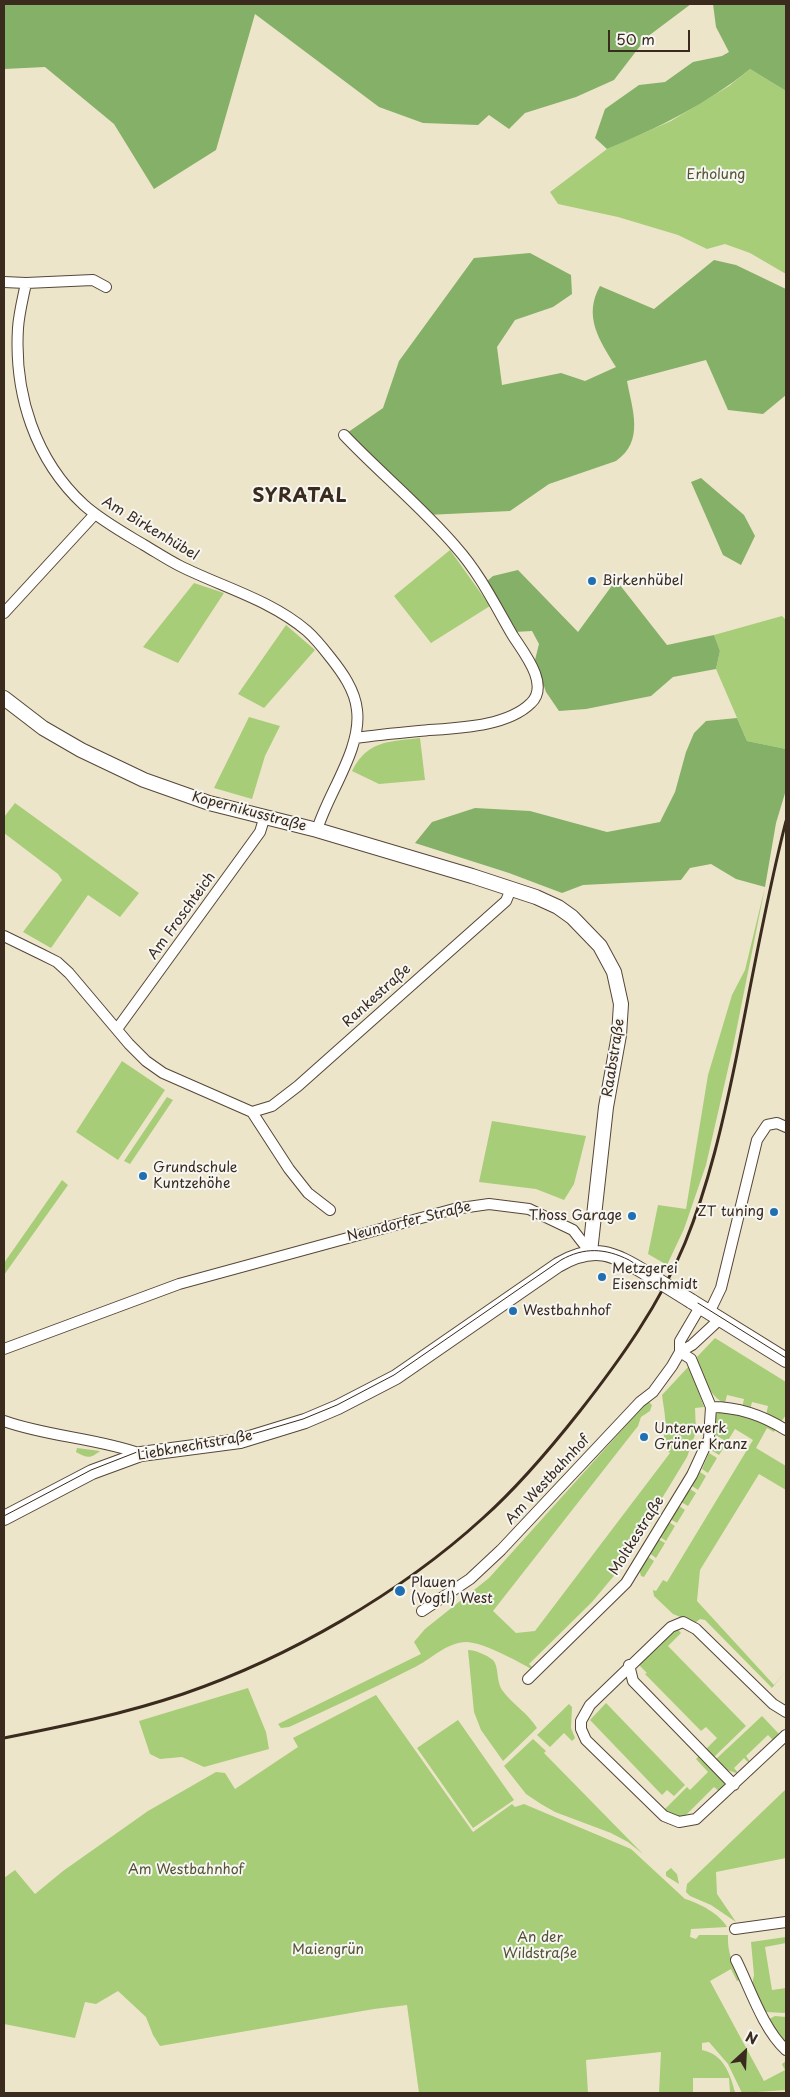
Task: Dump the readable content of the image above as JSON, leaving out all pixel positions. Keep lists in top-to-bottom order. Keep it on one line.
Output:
{"streets":{"street":["Am Birkenhübel","Kopernikusstraße","Am Froschteich","Rankestraße","Raabstraße","Neundorfer Straße","Liebknechtstraße","Am Westbahnhof","Moltkestraße"]},"crossings":[["Am Birkenhübel","Kopernikusstraße"],["Kopernikusstraße","Am Froschteich"],["Kopernikusstraße","Rankestraße"],["Kopernikusstraße","Raabstraße"],["Rankestraße","Raabstraße"],["Raabstraße","Neundorfer Straße"],["Raabstraße","Liebknechtstraße"],["Neundorfer Straße","Liebknechtstraße"],["Am Westbahnhof","Moltkestraße"]],"districts":["SYRATAL"],"parks":["Erholung","Am Westbahnhof","An der Wildstraße","Maiengrün"],"places":["Birkenhübel","Grundschule Kuntzehöhe","ZT tuning","Thoss Garage","Metzgerei Eisenschmidt","Westbahnhof","Unterwerk Grüner Kranz","Plauen (Vogtl) West"],"scale_bar":"50 m","north":"top right"}
